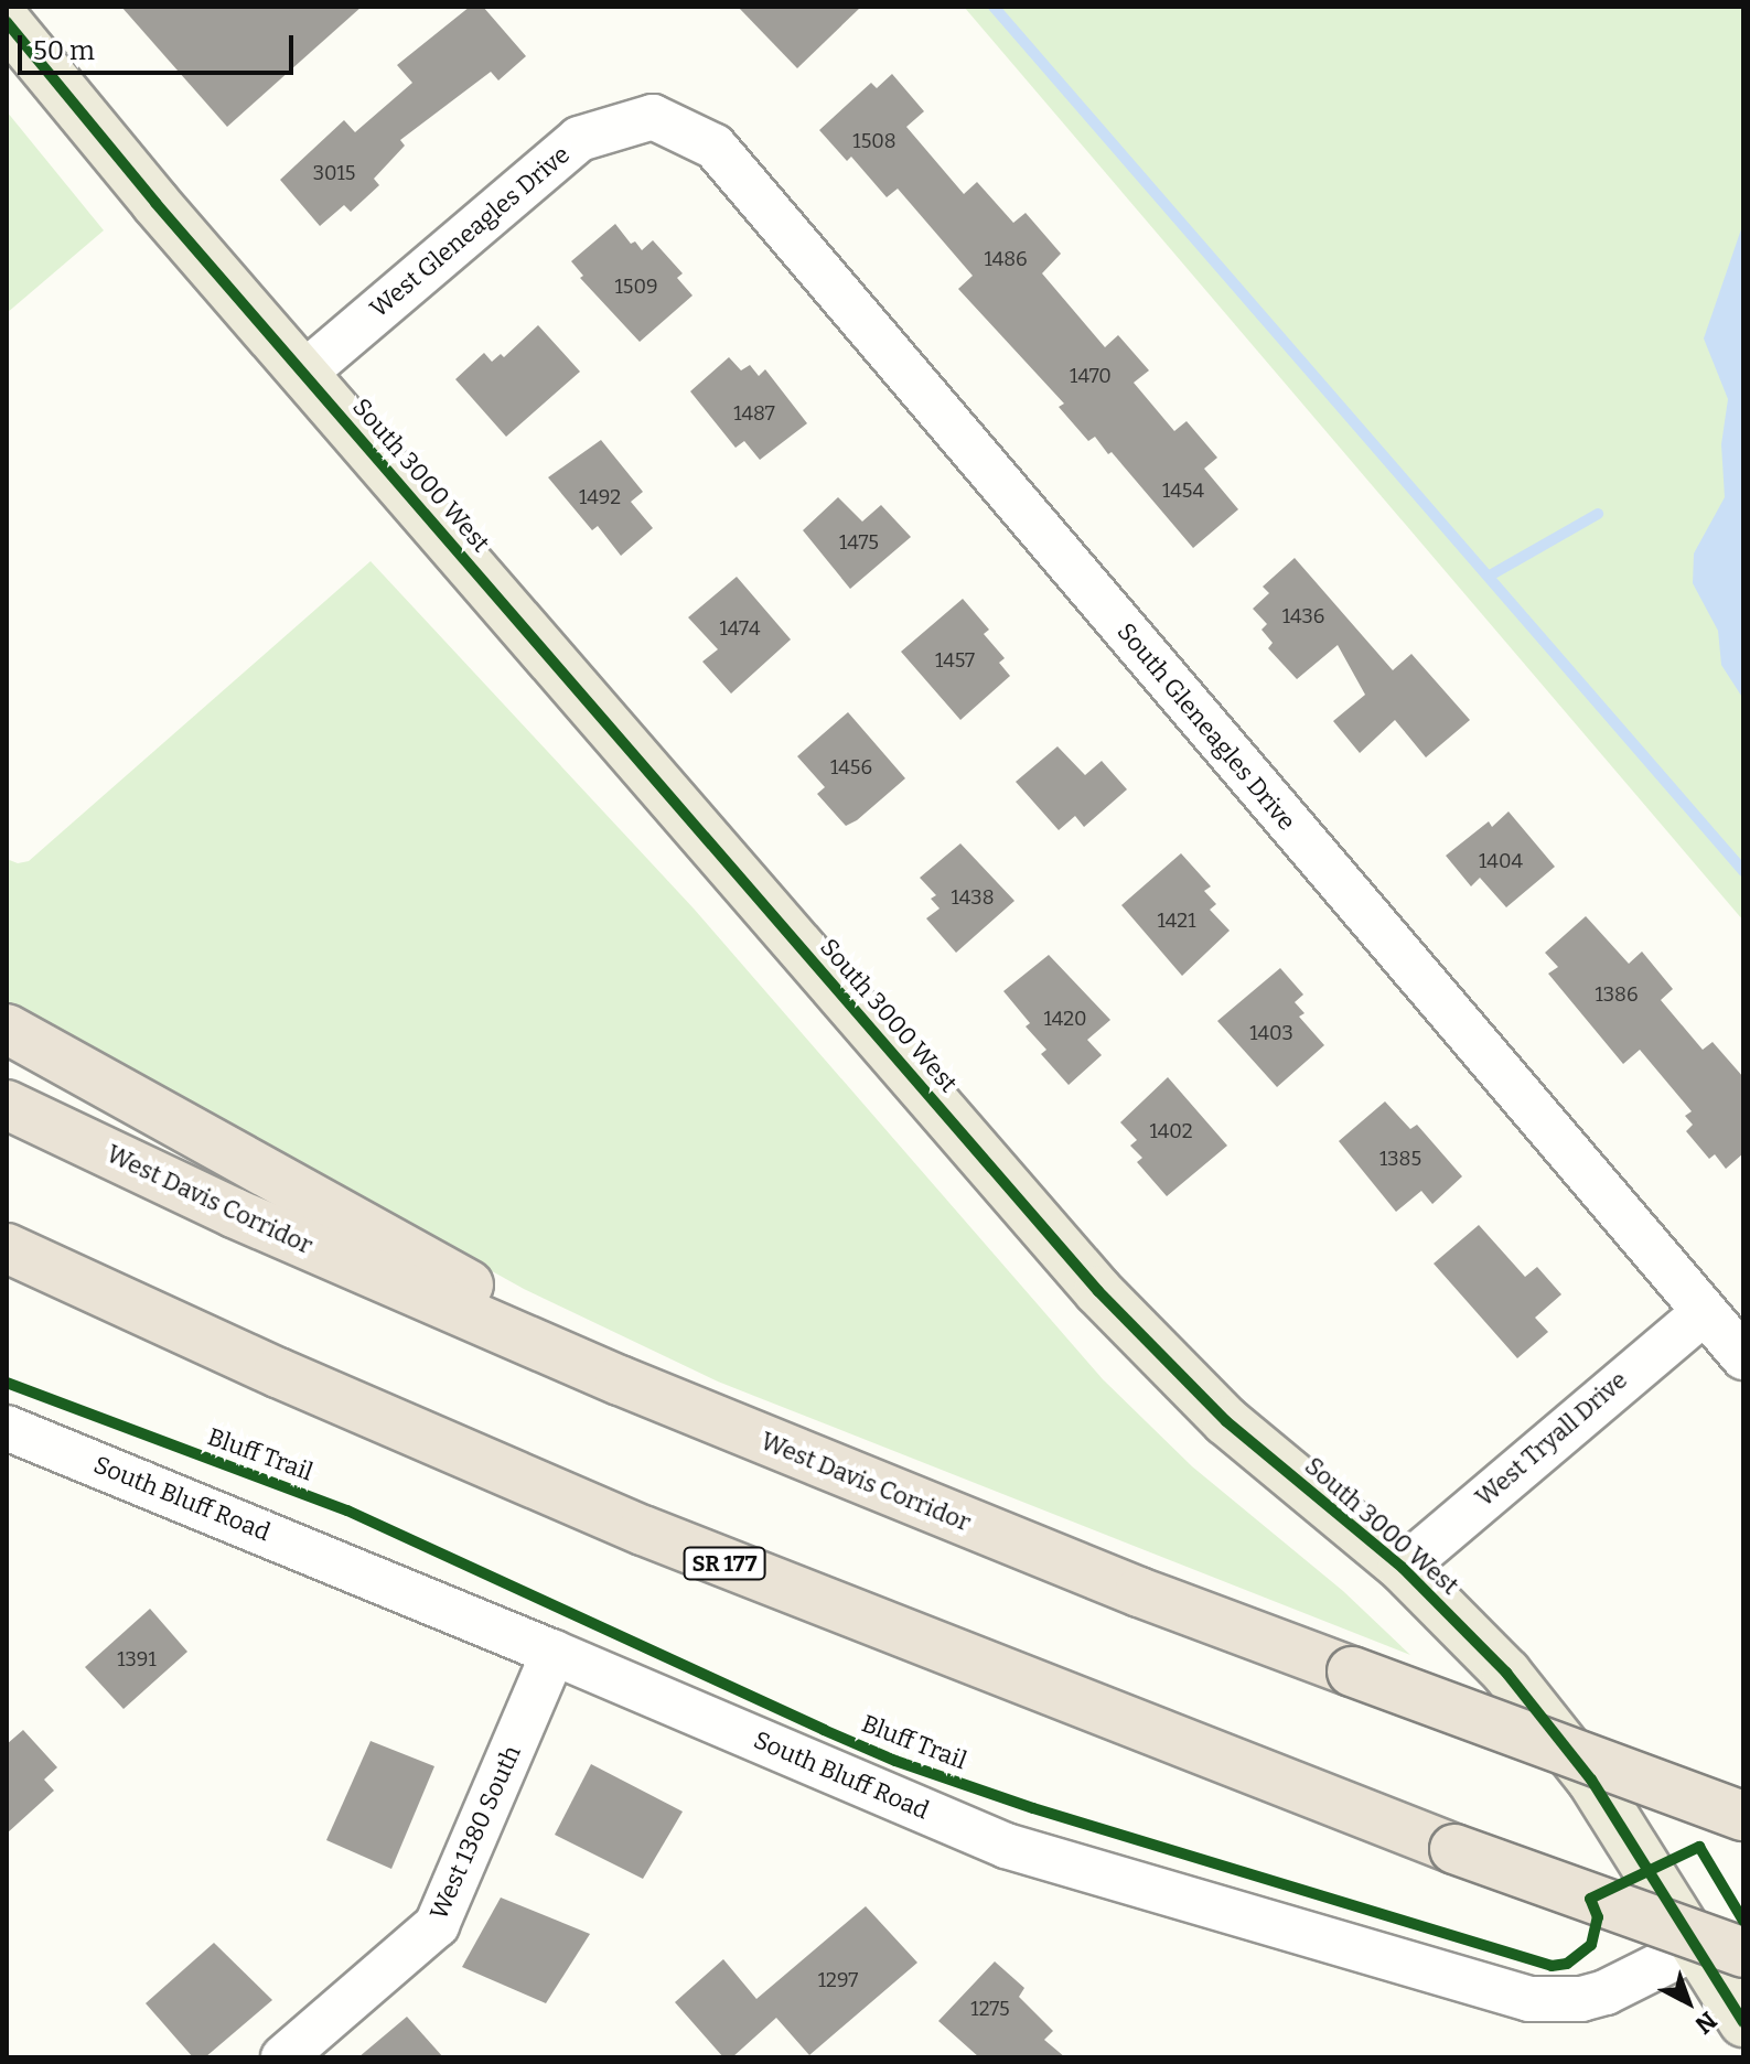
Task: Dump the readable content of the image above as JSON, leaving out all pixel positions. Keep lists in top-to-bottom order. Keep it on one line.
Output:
{"streets":{"highway":["West Davis Corridor","SR 177"],"main road":["South 3000 West"],"street":["West Gleneagles Drive","South Gleneagles Drive","West Tryall Drive","South Bluff Road","West 1380 South"],"cycle path":["Bluff Trail"]},"crossings":[["West Gleneagles Drive","South 3000 West"],["West Gleneagles Drive","South Gleneagles Drive"],["South 3000 West","West Tryall Drive"],["South 3000 West","South Bluff Road"],["South Gleneagles Drive","West Tryall Drive"],["South Bluff Road","West 1380 South"]],"house_numbers":["1508","3015","1486","1509","1470","1487","1454","1492","1475","1436","1474","1457","1456","1404","1438","1421","1386","1420","1403","1402","1385","1391","1297","1275"],"scale_bar":"50 m","north":"bottom right"}
